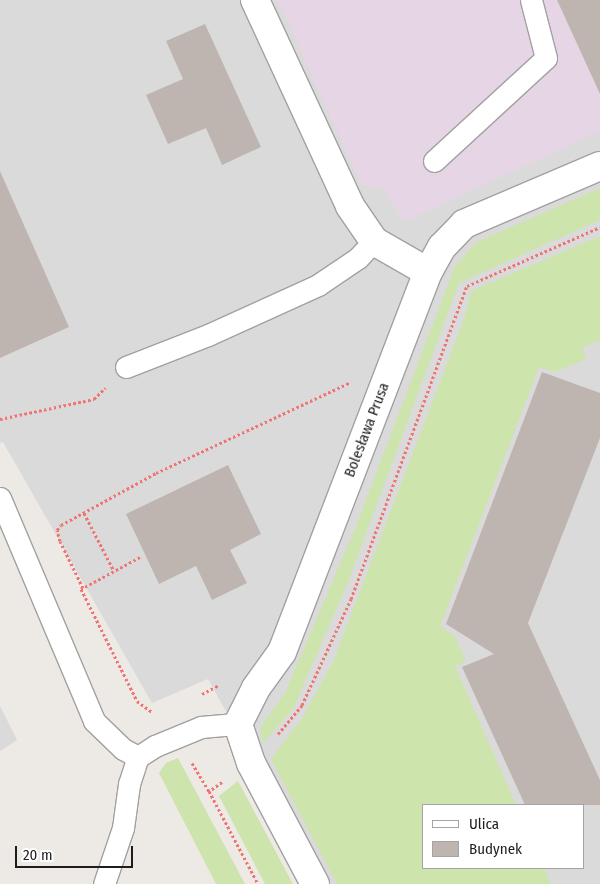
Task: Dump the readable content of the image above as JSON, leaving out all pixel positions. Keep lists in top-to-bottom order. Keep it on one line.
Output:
{"streets":{"street":["Bolesława Prusa"]},"legend":["Ulica","Budynek"],"scale_bar":"20 m"}
